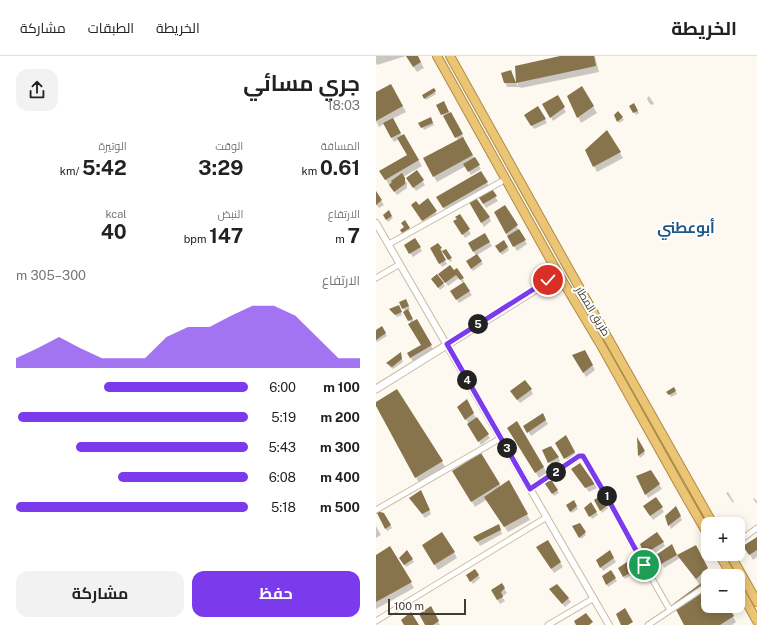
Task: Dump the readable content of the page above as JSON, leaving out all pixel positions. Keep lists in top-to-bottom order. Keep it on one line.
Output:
{"streets":{"highway":["طريق المطار"]},"districts":["أبوعطني"],"scale_bar":"100 m","page":{"header":"الخريطة","nav":["الخريطة","الطبقات","مشاركة"],"heading":["جري مسائي","18:03"],"stats":[["المسافة","0.61 km"],["الوقت","3:29"],["الوتيرة","5:42 /km"],["الارتفاع","7 m"],["النبض","147 bpm"],["kcal","40"]],"chart":["الارتفاع","300–305 m"],"pins":["5","4","3","2","1"],"list":[{"name":"100 m","note":"6:00"},{"name":"200 m","note":"5:19"},{"name":"300 m","note":"5:43"},{"name":"400 m","note":"6:08"},{"name":"500 m","note":"5:18"}],"map_buttons":["+","−"],"buttons":["حفظ","مشاركة"],"scale":"100 m"}}
